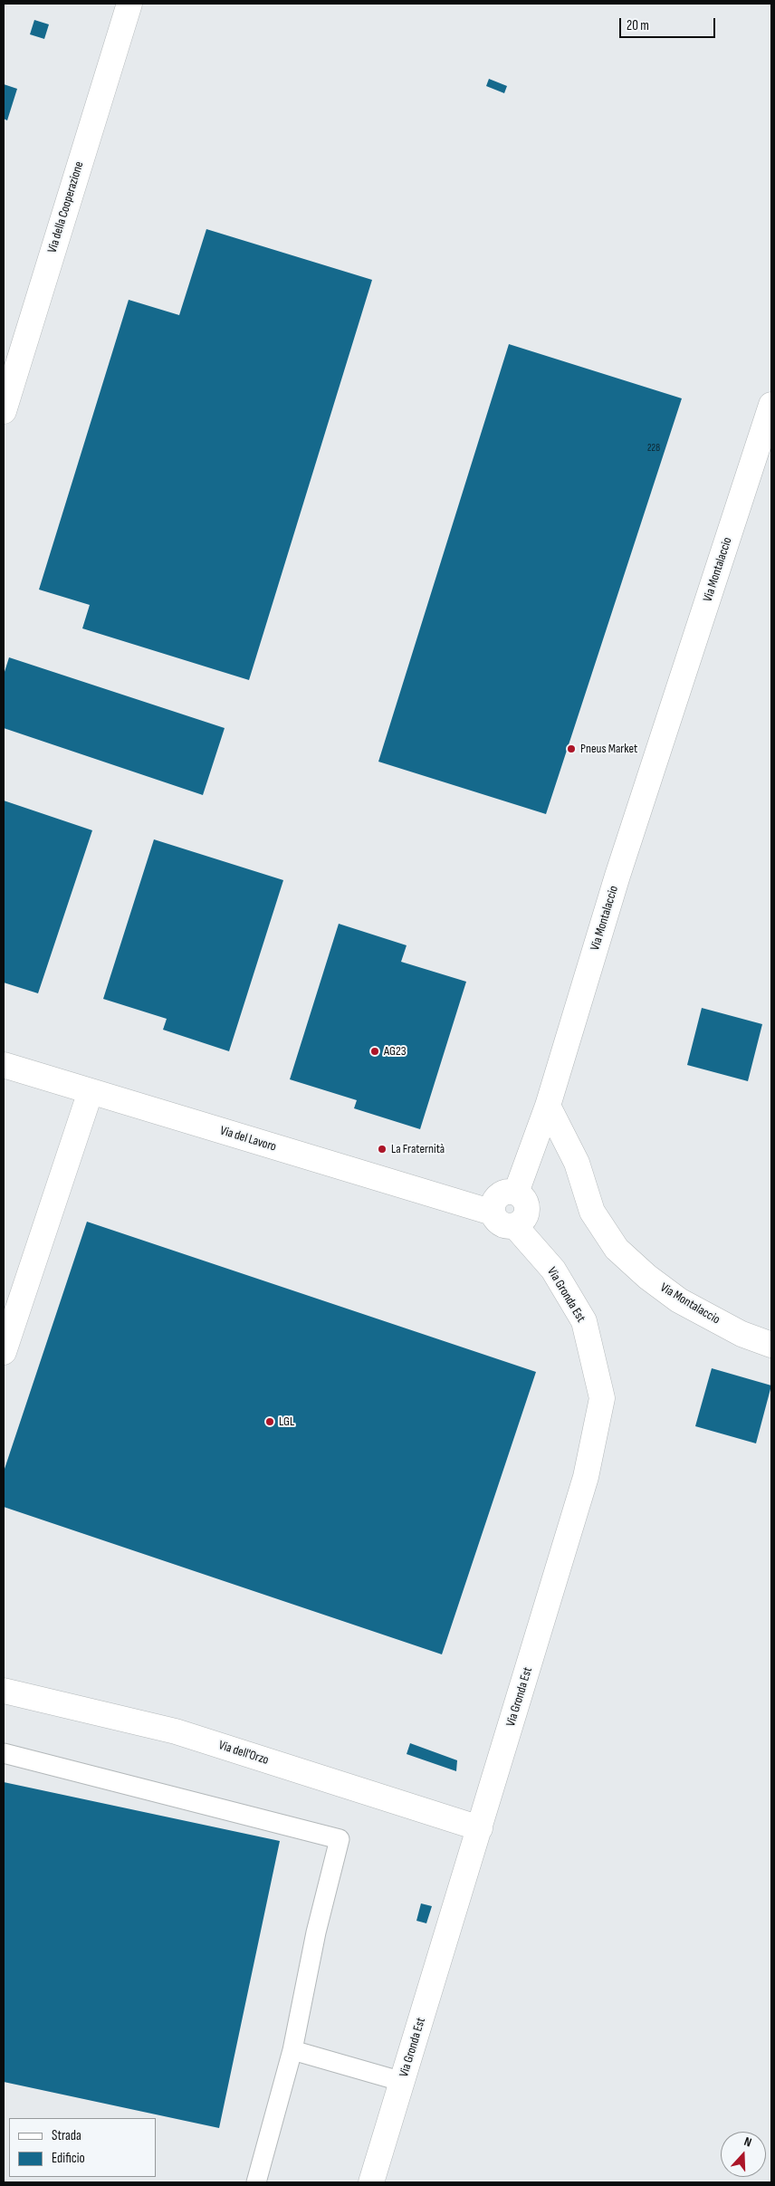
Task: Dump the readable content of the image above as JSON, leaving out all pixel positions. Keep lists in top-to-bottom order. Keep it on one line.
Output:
{"streets":{"street":["Via della Cooperazione","Via Montalaccio","Via del Lavoro","Via Gronda Est","Via dell'Orzo"]},"crossings":[["Via del Lavoro","Via Gronda Est"],["Via Gronda Est","Via dell'Orzo"]],"places":["Pneus Market","AG23","La Fraternità","LGL"],"house_numbers":["228"],"legend":["Strada","Edificio"],"scale_bar":"20 m","north":"top"}
